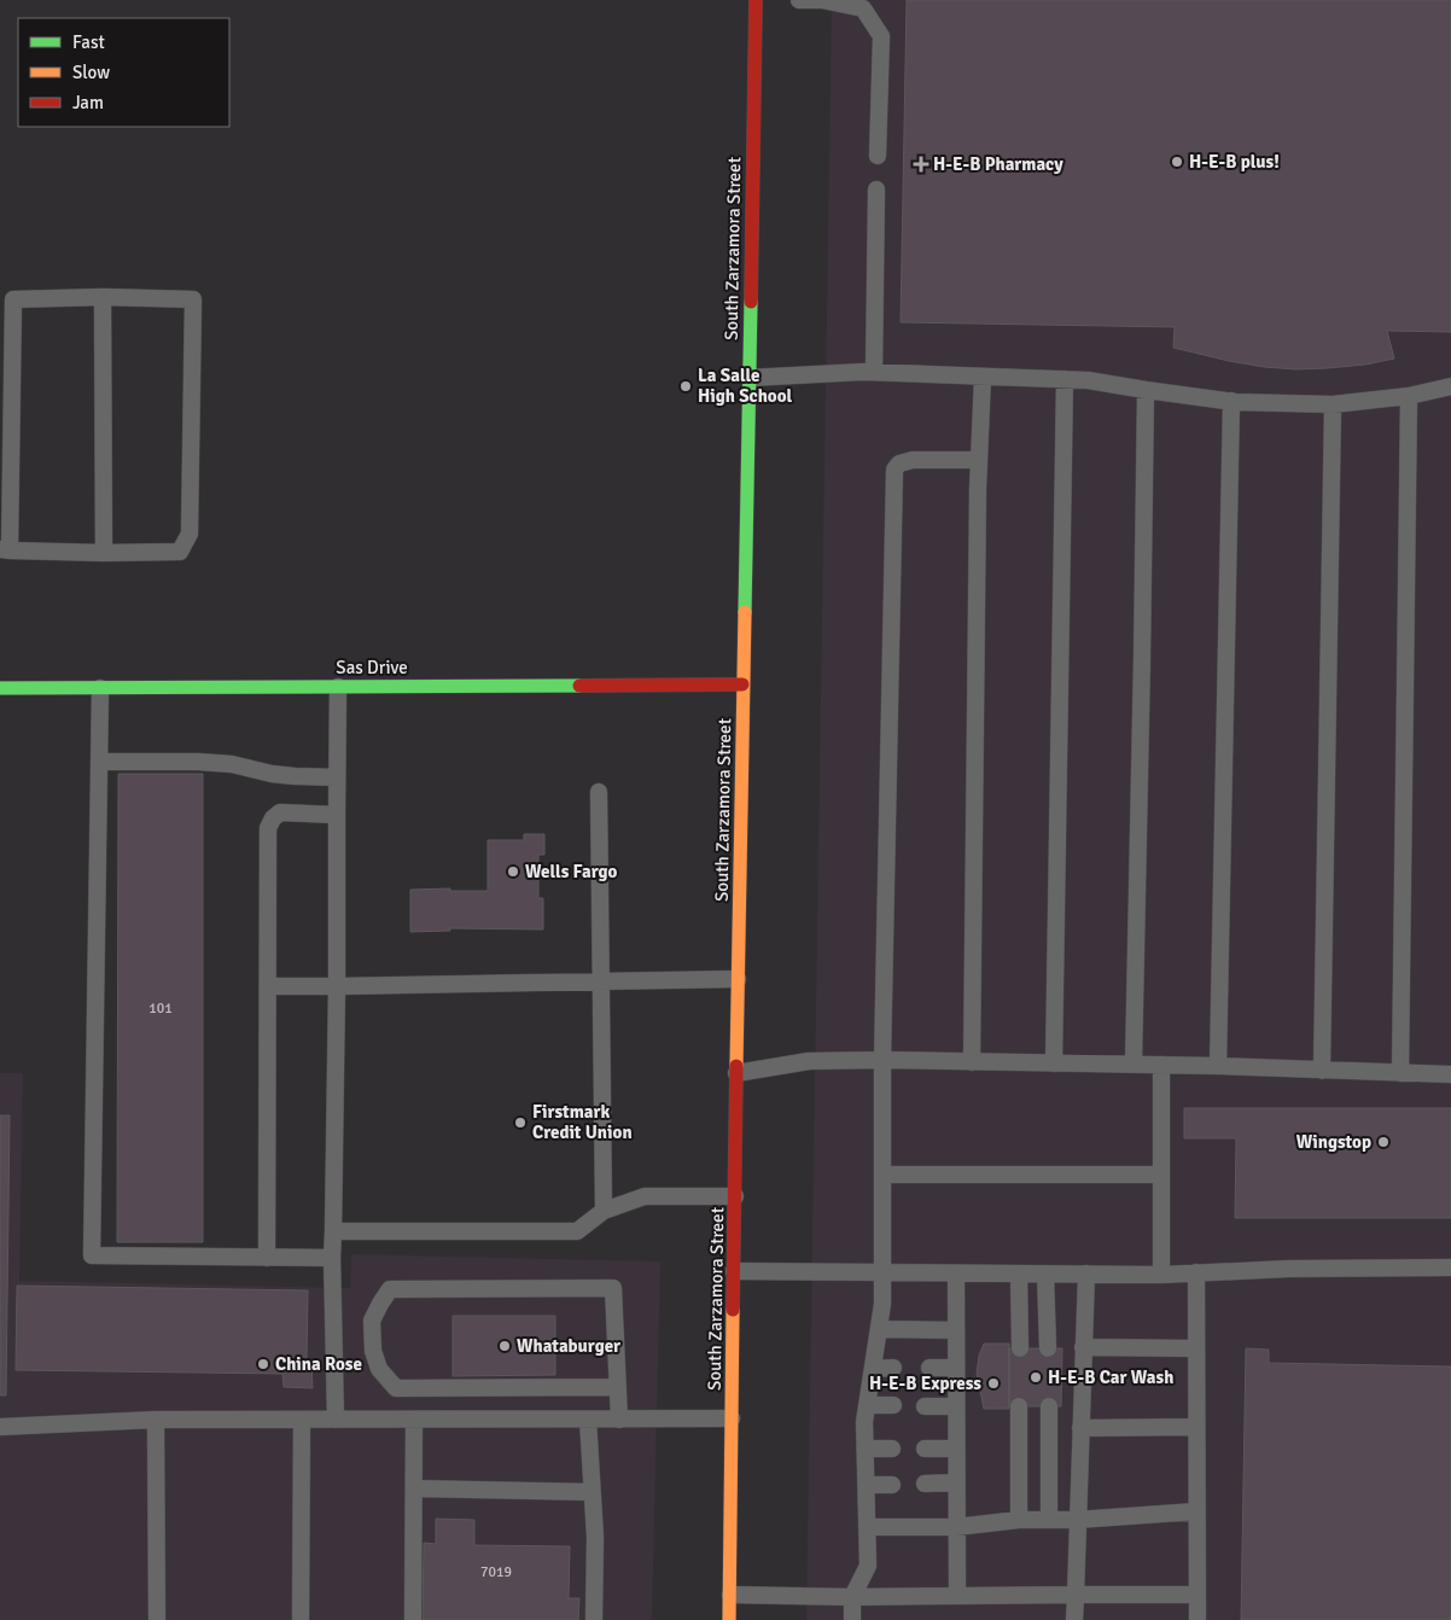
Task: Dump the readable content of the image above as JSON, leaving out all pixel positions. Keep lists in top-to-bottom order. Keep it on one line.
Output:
{"streets":{"main road":["South Zarzamora Street","Sas Drive"]},"crossings":[["South Zarzamora Street","Sas Drive"]],"places":{"other":["H-E-B plus!","La Salle High School","Wells Fargo","Firstmark Credit Union","Wingstop","Whataburger","China Rose","H-E-B Car Wash","H-E-B Express"],"health":["H-E-B Pharmacy"]},"house_numbers":["101","7019"],"legend":["Fast","Slow","Jam"]}
